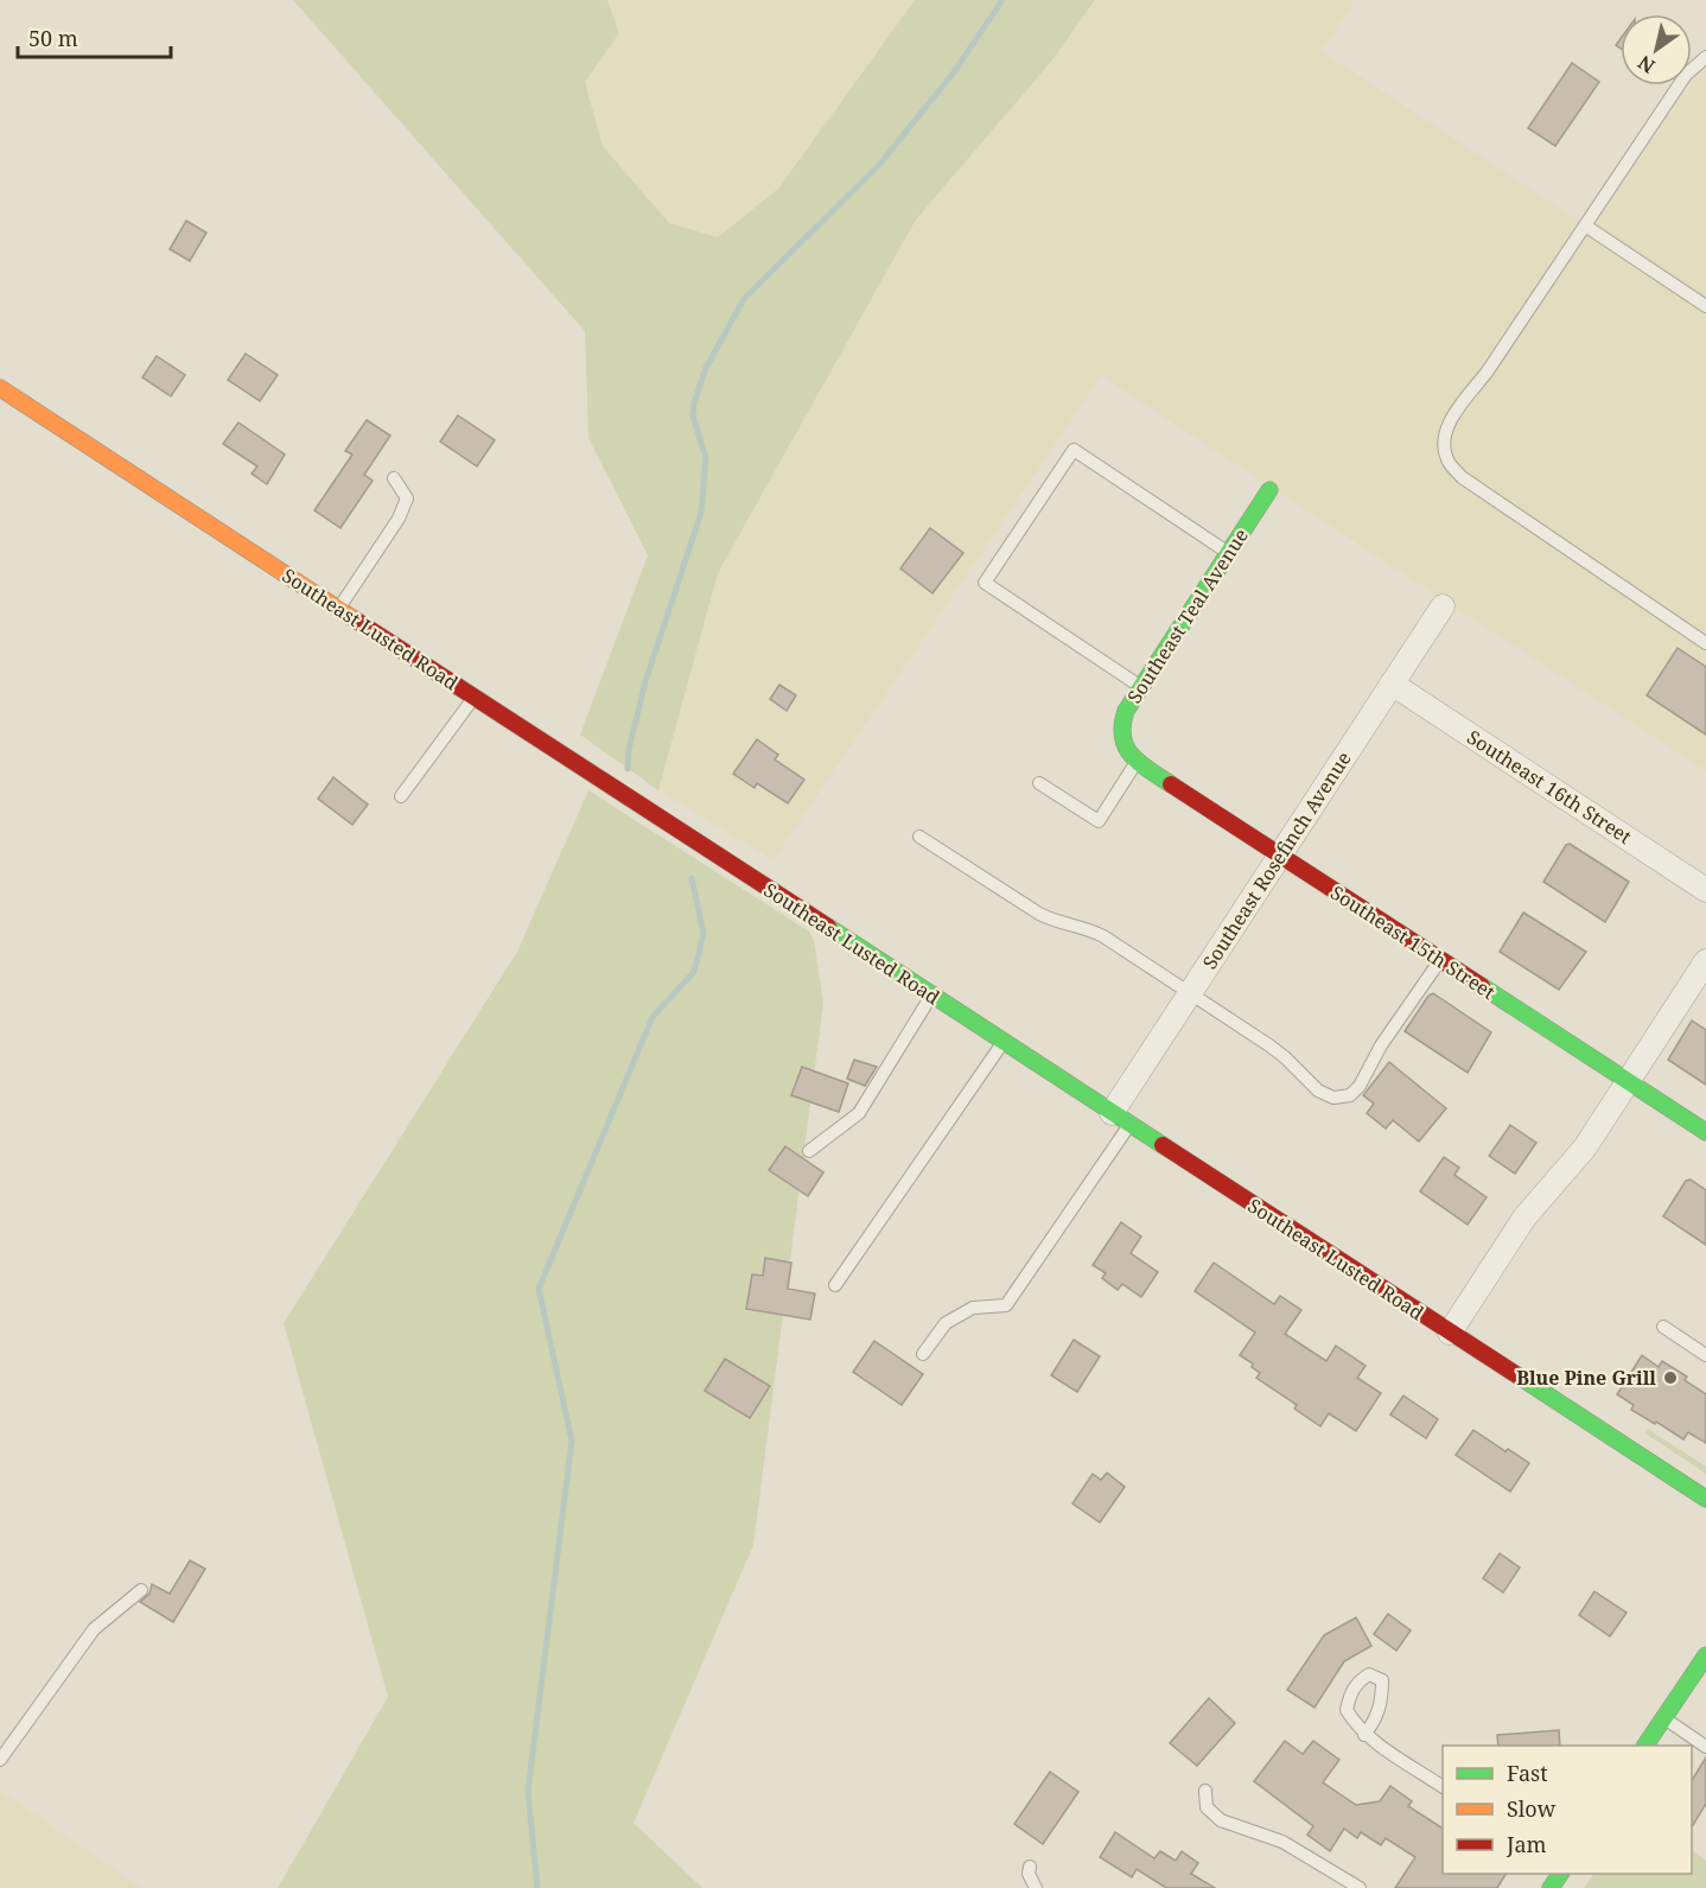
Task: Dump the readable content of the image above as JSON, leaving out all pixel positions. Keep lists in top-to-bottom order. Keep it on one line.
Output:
{"streets":{"main road":["Southeast Teal Avenue","Southeast Lusted Road","Southeast 15th Street"],"street":["Southeast 16th Street","Southeast Rosefinch Avenue"]},"crossings":[["Southeast Teal Avenue","Southeast 15th Street"],["Southeast Lusted Road","Southeast Rosefinch Avenue"],["Southeast 16th Street","Southeast Rosefinch Avenue"],["Southeast Rosefinch Avenue","Southeast 15th Street"]],"places":["Blue Pine Grill"],"legend":["Fast","Slow","Jam"],"scale_bar":"50 m","north":"bottom left"}
